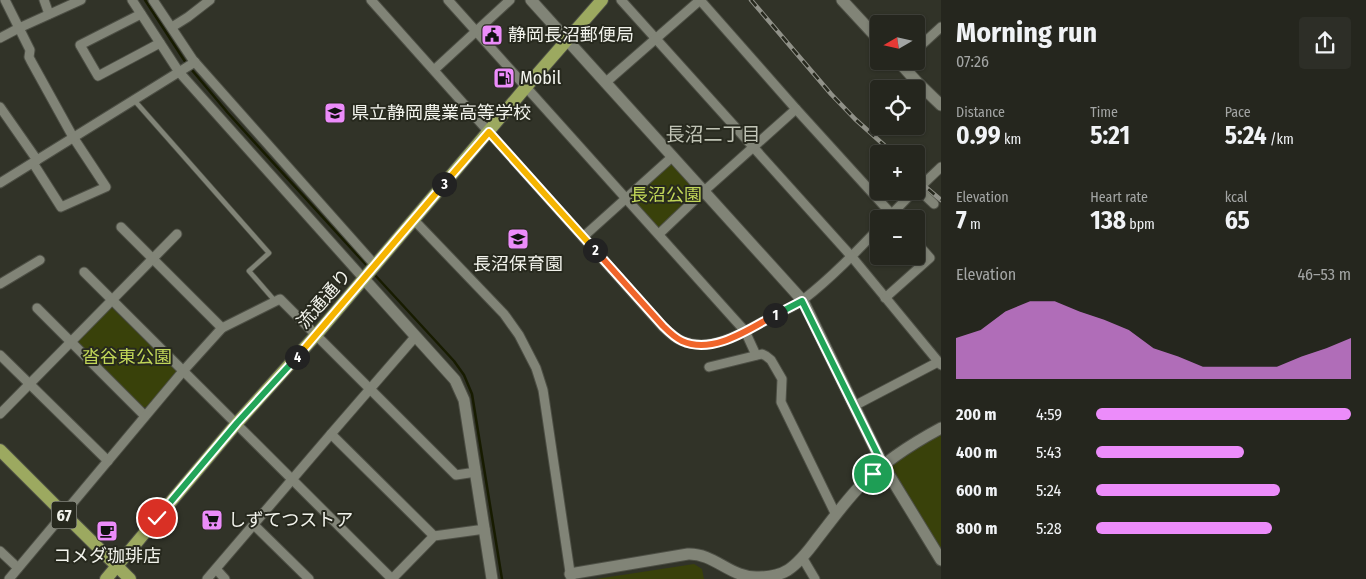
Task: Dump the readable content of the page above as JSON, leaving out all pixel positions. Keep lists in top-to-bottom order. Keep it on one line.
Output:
{"streets":{"main road":["流通通り","67"]},"crossings":[["流通通り","67"]],"districts":["長沼二丁目"],"parks":["長沼公園","沓谷東公園"],"places":{"public building":["静岡長沼郵便局"],"fuel station":["Mobil"],"school or university":["県立静岡農業高等学校","長沼保育園"],"supermarket":["しずてつストア"],"cafe":["コメダ珈琲店"]},"north":"left","page":{"heading":["Morning run","07:26"],"map_buttons":["+","−"],"stats":[["Distance","0.99 km"],["Time","5:21"],["Pace","5:24 /km"],["Elevation","7 m"],["Heart rate","138 bpm"],["kcal","65"]],"pins":["3","2","1","4"],"chart":["Elevation","46–53 m"],"list":[{"name":"200 m","note":"4:59"},{"name":"400 m","note":"5:43"},{"name":"600 m","note":"5:24"},{"name":"800 m","note":"5:28"}]}}
